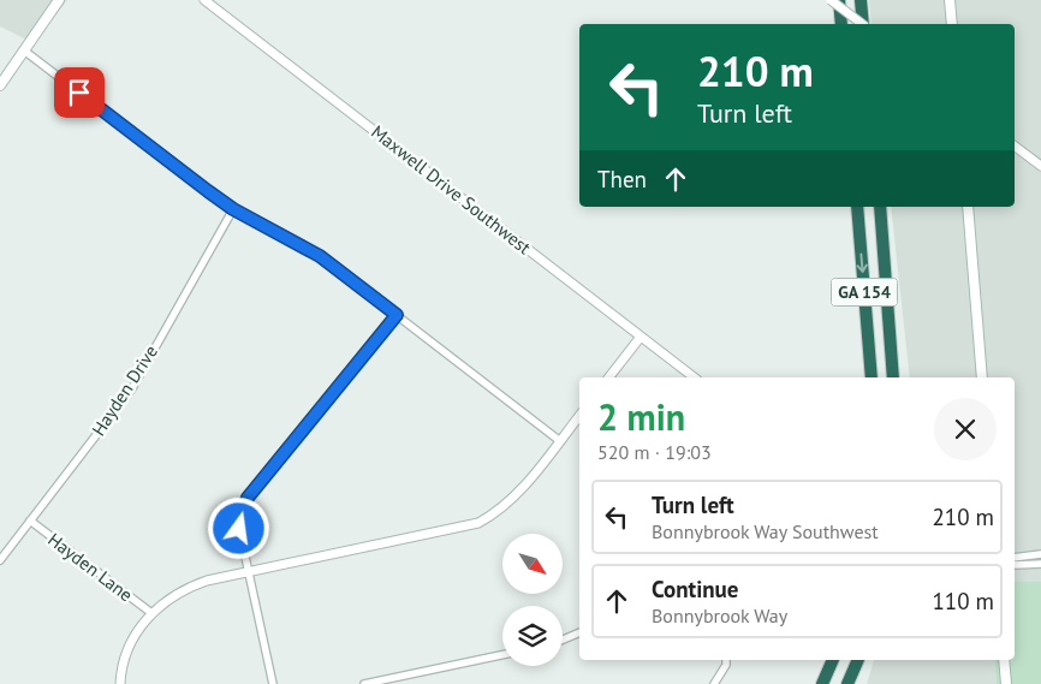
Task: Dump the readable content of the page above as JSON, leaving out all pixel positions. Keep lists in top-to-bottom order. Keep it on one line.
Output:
{"streets":{"highway":["GA 154"],"street":["Maxwell Drive Southwest","Hayden Drive","Hayden Lane"]},"crossings":[["Hayden Drive","Hayden Lane"]],"north":"bottom right","page":{"turn":["210 m","Turn left"],"then":"Then","heading":["2 min","520 m · 19:03"],"list":[{"name":"Turn left","note":"Bonnybrook Way Southwest","value":"210 m"},{"name":"Continue","note":"Bonnybrook Way","value":"110 m"}]}}
